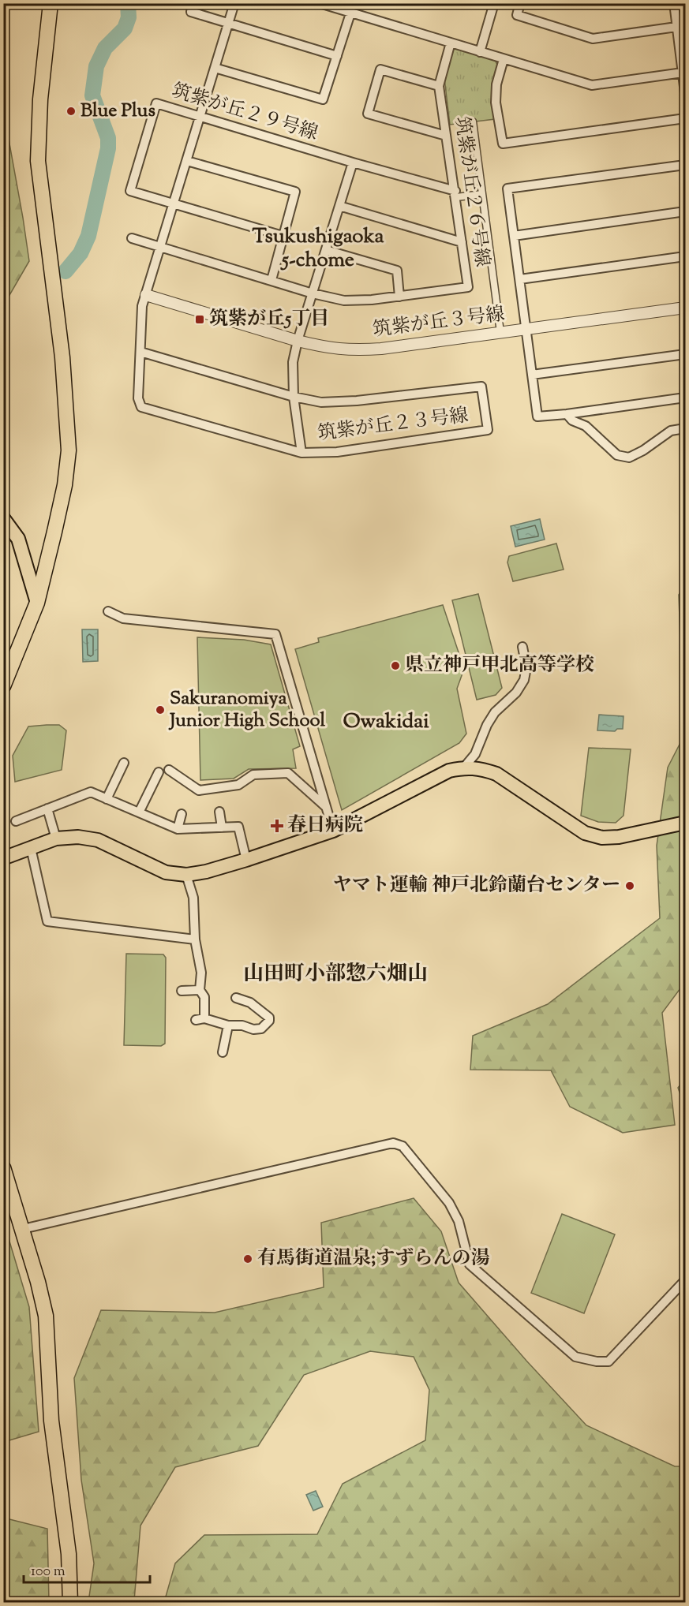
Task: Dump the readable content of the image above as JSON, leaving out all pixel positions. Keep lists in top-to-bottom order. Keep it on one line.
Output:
{"streets":{"street":["筑紫が丘２９号線","筑紫が丘２６号線","筑紫が丘３号線","筑紫が丘２３号線"]},"crossings":[["筑紫が丘２９号線","筑紫が丘２６号線"],["筑紫が丘２９号線","筑紫が丘２３号線"],["筑紫が丘２６号線","筑紫が丘２３号線"],["筑紫が丘３号線","筑紫が丘２３号線"]],"districts":["Tsukushigaoka 5-chome","Owakidai","山田町小部惣六畑山"],"places":{"other":["Blue Plus","県立神戸甲北高等学校","Sakuranomiya Junior High School","ヤマト運輸 神戸北鈴蘭台センター","有馬街道温泉;すずらんの湯"],"transit":["筑紫が丘5丁目"],"health":["春日病院"]},"scale_bar":"100 m"}
